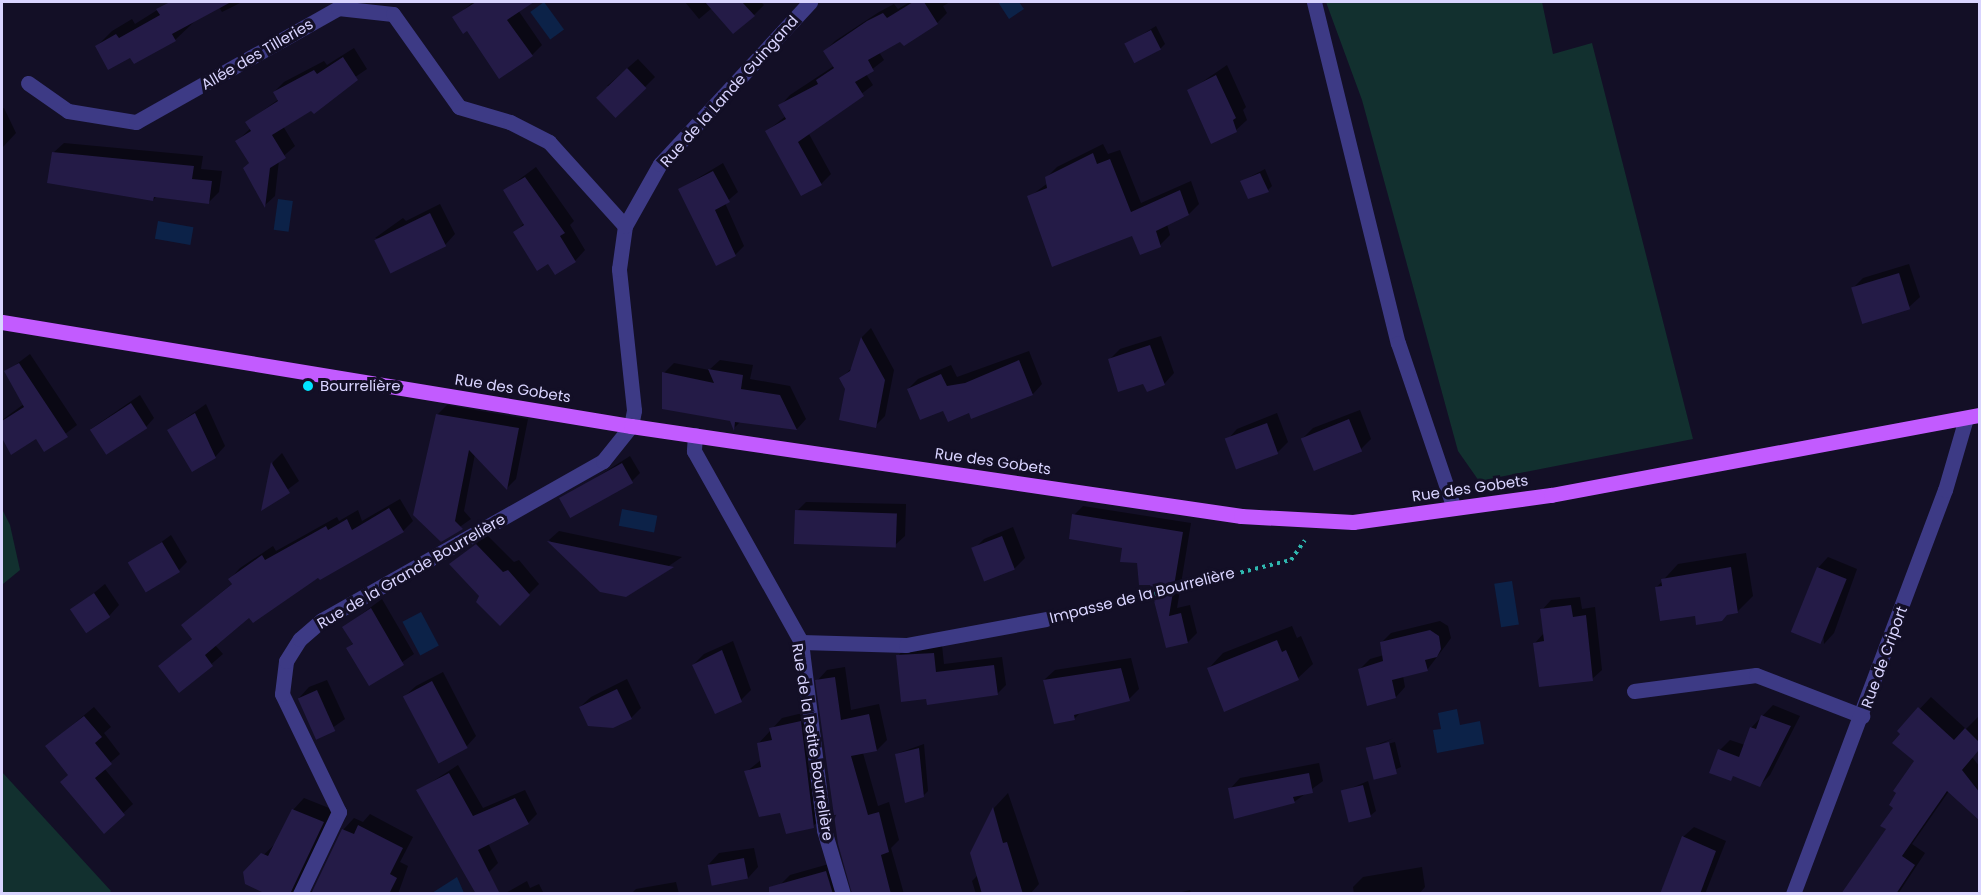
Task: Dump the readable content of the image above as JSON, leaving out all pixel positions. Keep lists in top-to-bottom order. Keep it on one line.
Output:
{"streets":{"main road":["Rue des Gobets"],"street":["Allée des Tilleries","Rue de la Lande Guingand","Rue de la Grande Bourrelière","Impasse de la Bourrelière","Rue de Criport","Rue de la Petite Bourrelière"]},"crossings":[["Allée des Tilleries","Rue de la Lande Guingand"],["Rue de la Lande Guingand","Rue des Gobets"],["Rue de la Lande Guingand","Rue de la Grande Bourrelière"],["Rue des Gobets","Rue de la Grande Bourrelière"],["Rue des Gobets","Impasse de la Bourrelière"],["Rue des Gobets","Rue de Criport"],["Rue des Gobets","Rue de la Petite Bourrelière"],["Impasse de la Bourrelière","Rue de la Petite Bourrelière"]],"places":["Bourrelière"]}
